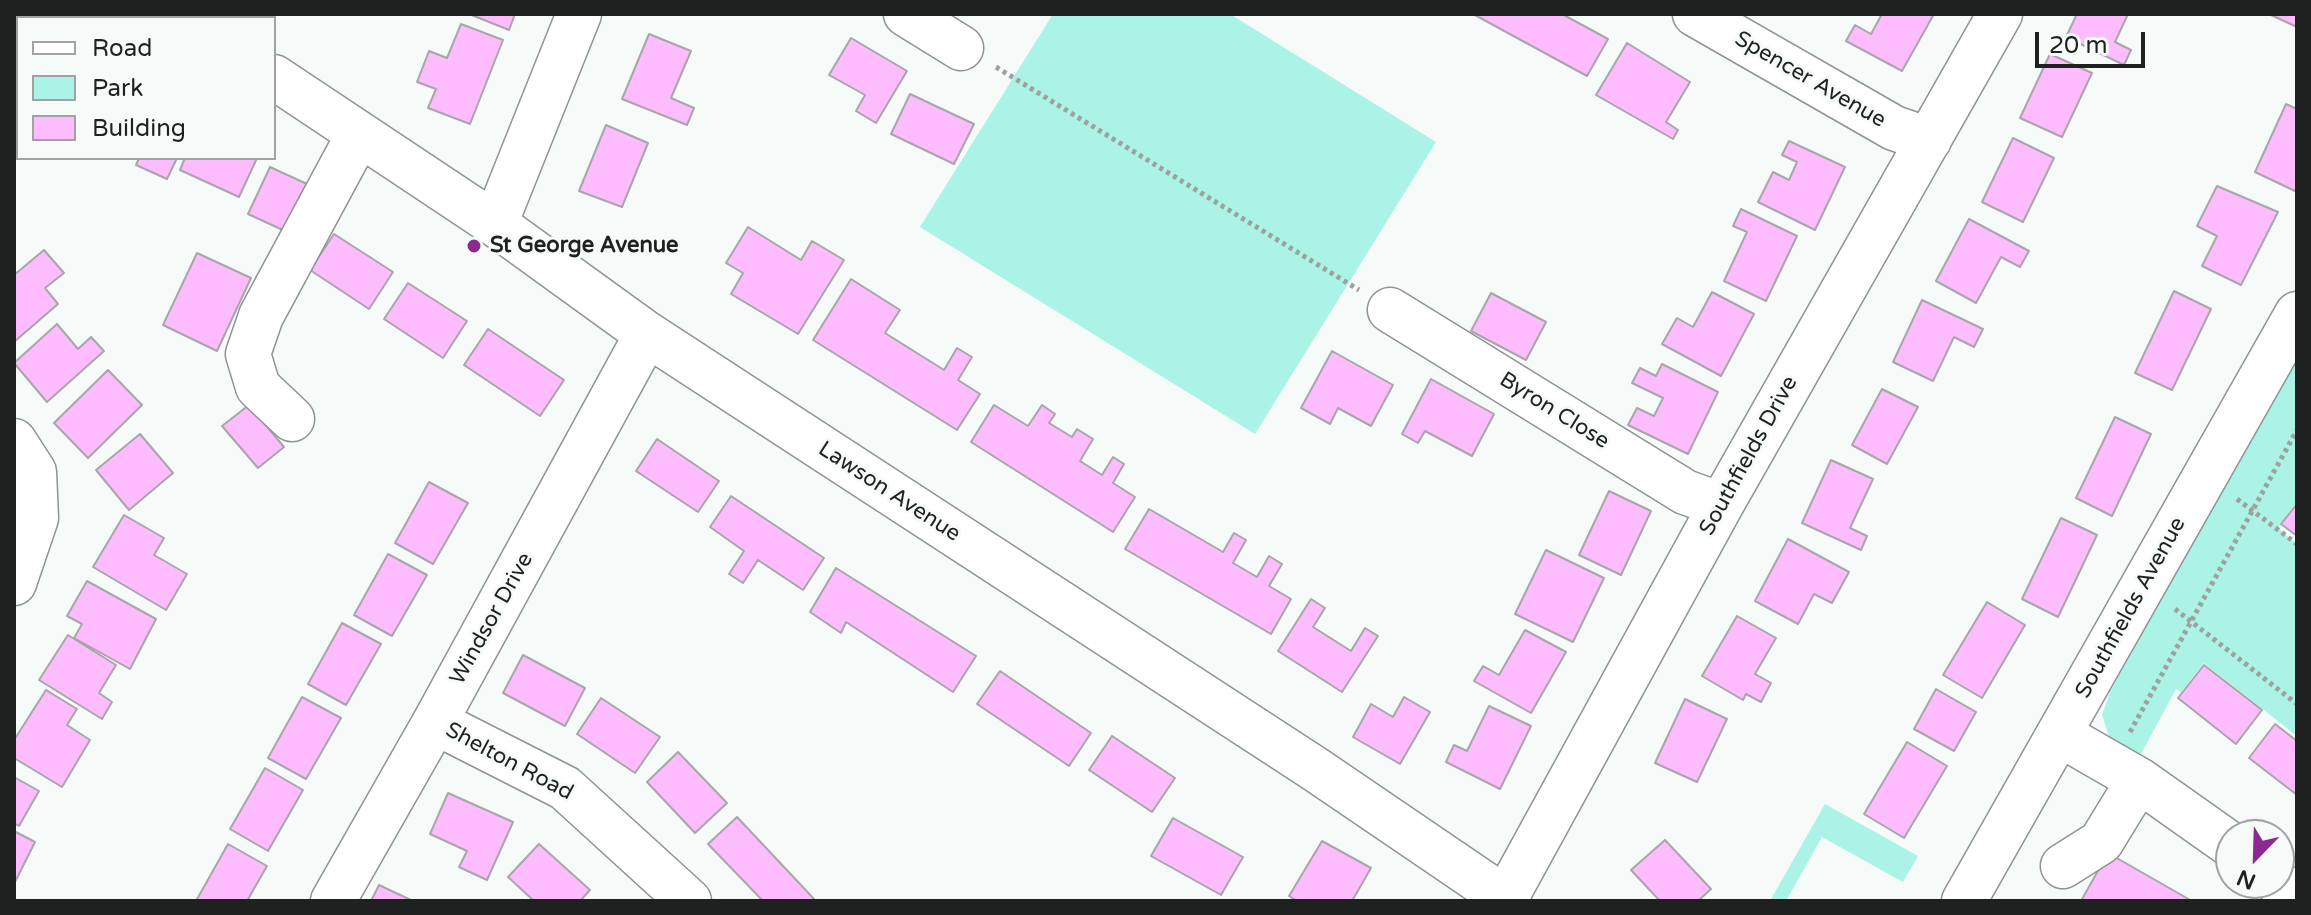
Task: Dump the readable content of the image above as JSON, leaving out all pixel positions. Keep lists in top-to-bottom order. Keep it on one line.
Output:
{"streets":{"street":["Spencer Avenue","Byron Close","Southfields Drive","Lawson Avenue","Southfields Avenue","Windsor Drive","Shelton Road"]},"crossings":[["Spencer Avenue","Southfields Drive"],["Byron Close","Southfields Drive"],["Southfields Drive","Lawson Avenue"],["Lawson Avenue","Windsor Drive"],["Windsor Drive","Shelton Road"]],"places":["St George Avenue"],"legend":["Road","Park","Building"],"scale_bar":"20 m","north":"bottom left"}
